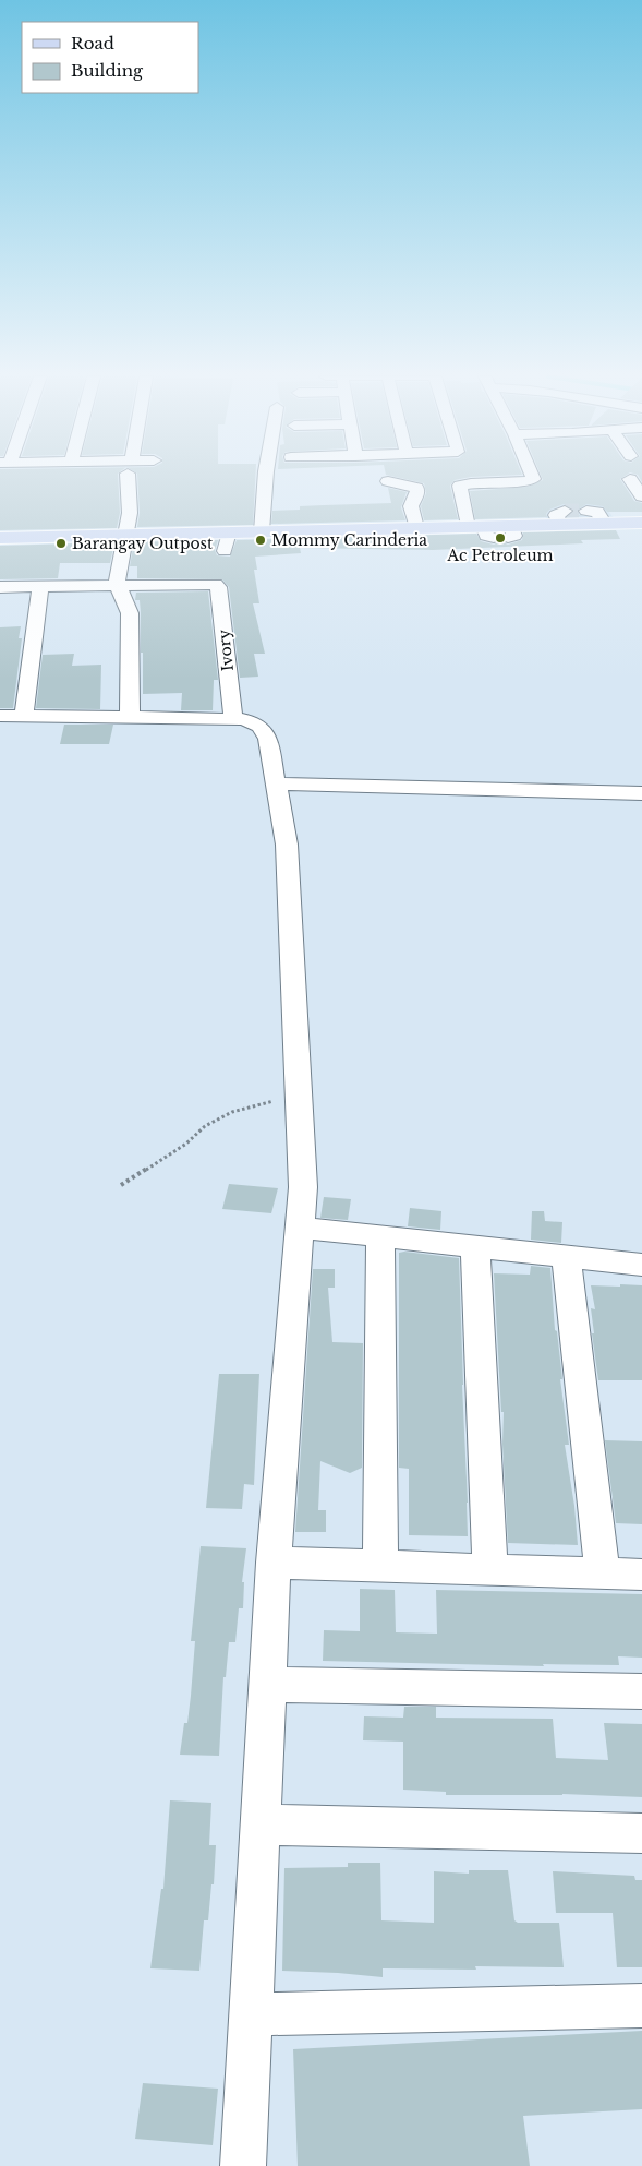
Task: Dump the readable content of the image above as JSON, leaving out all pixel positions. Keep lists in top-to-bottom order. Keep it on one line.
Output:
{"streets":{"street":["Ivory"]},"places":["Ac Petroleum","Mommy Carinderia","Barangay Outpost"],"legend":["Road","Building"]}
